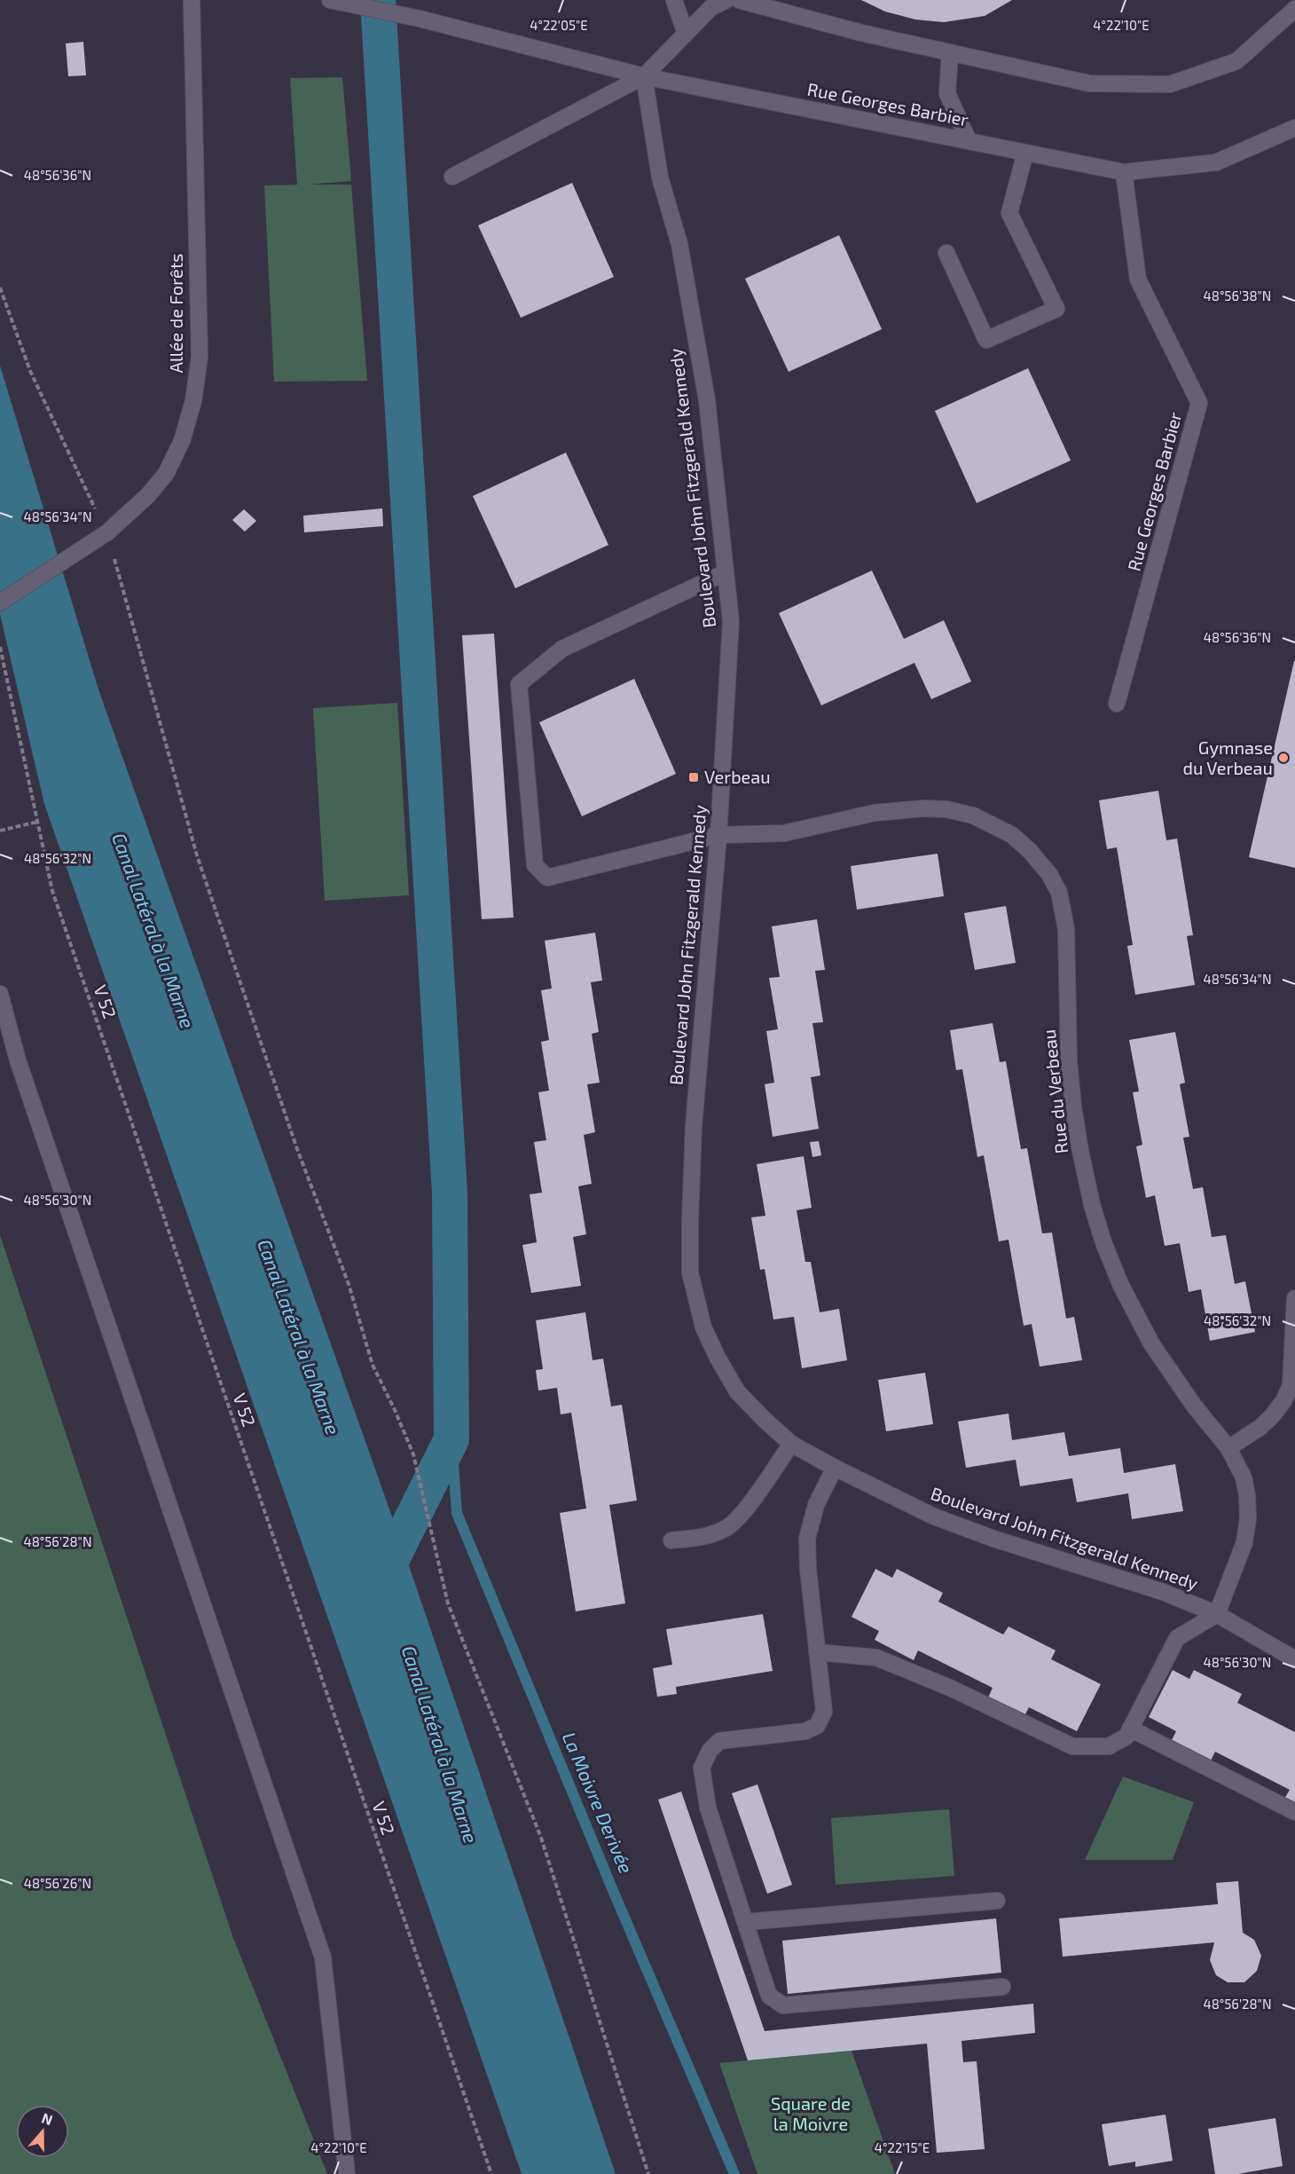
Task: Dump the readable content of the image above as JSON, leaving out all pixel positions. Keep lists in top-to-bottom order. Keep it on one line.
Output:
{"streets":{"street":["Rue Georges Barbier","Allée de Forêts","Boulevard John Fitzgerald Kennedy","Rue du Verbeau"],"path":["V 52"]},"crossings":[["Rue Georges Barbier","Boulevard John Fitzgerald Kennedy"],["Boulevard John Fitzgerald Kennedy","Rue du Verbeau"]],"water":["Canal Latéral à la Marne","La Moivre Derivée"],"parks":["Square de la Moivre"],"places":{"other":["Gymnase du Verbeau"],"transit":["Verbeau"]},"north":"top","coordinates":["4°22'05\"E","4°22'10\"E","48°56'36\"N","48°56'38\"N","48°56'34\"N","48°56'32\"N","48°56'30\"N","48°56'28\"N","48°56'26\"N","4°22'15\"E"]}
